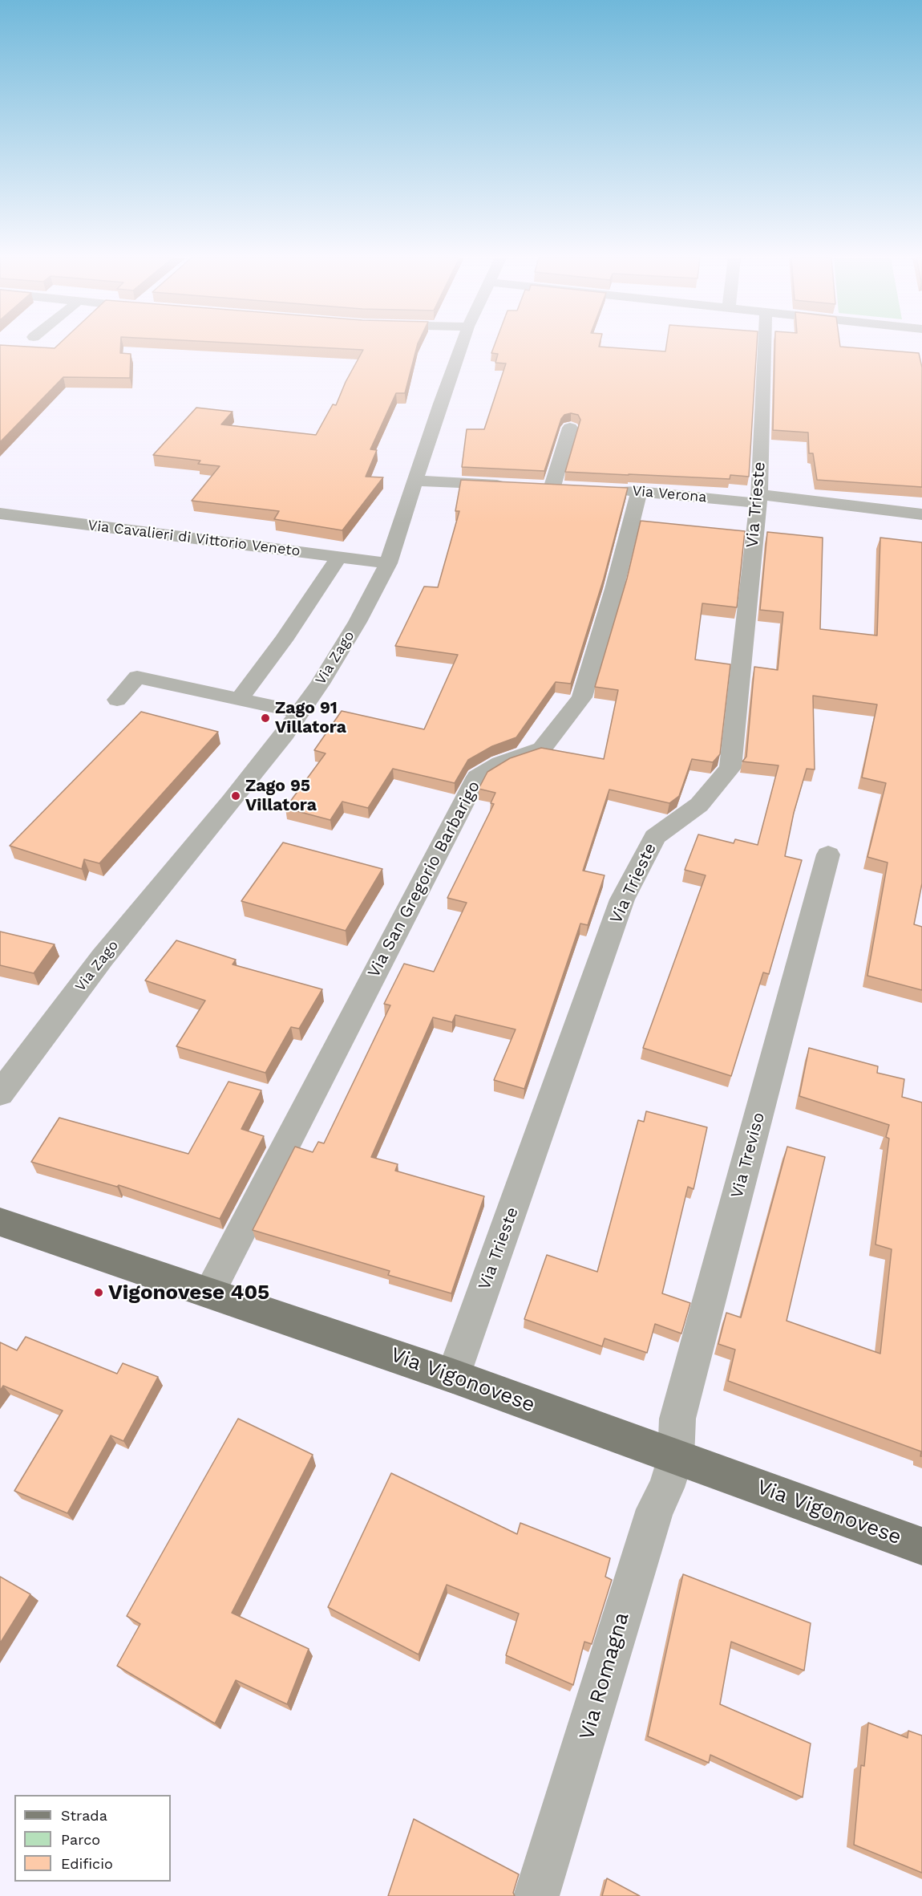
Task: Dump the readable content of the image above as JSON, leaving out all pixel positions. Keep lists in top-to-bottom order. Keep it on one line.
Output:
{"streets":{"main road":["Via Vigonovese"],"street":["Via Verona","Via Trieste","Via Cavalieri di Vittorio Veneto","Via Zago","Via San Gregorio Barbarigo","Via Treviso","Via Romagna"]},"crossings":[["Via Verona","Via Trieste"],["Via Verona","Via San Gregorio Barbarigo"],["Via Trieste","Via Vigonovese"],["Via Cavalieri di Vittorio Veneto","Via Zago"],["Via San Gregorio Barbarigo","Via Vigonovese"],["Via Treviso","Via Vigonovese"],["Via Treviso","Via Romagna"],["Via Vigonovese","Via Romagna"]],"places":["Zago 91 Villatora","Zago 95 Villatora","Vigonovese 405"],"legend":["Strada","Parco","Edificio"]}
